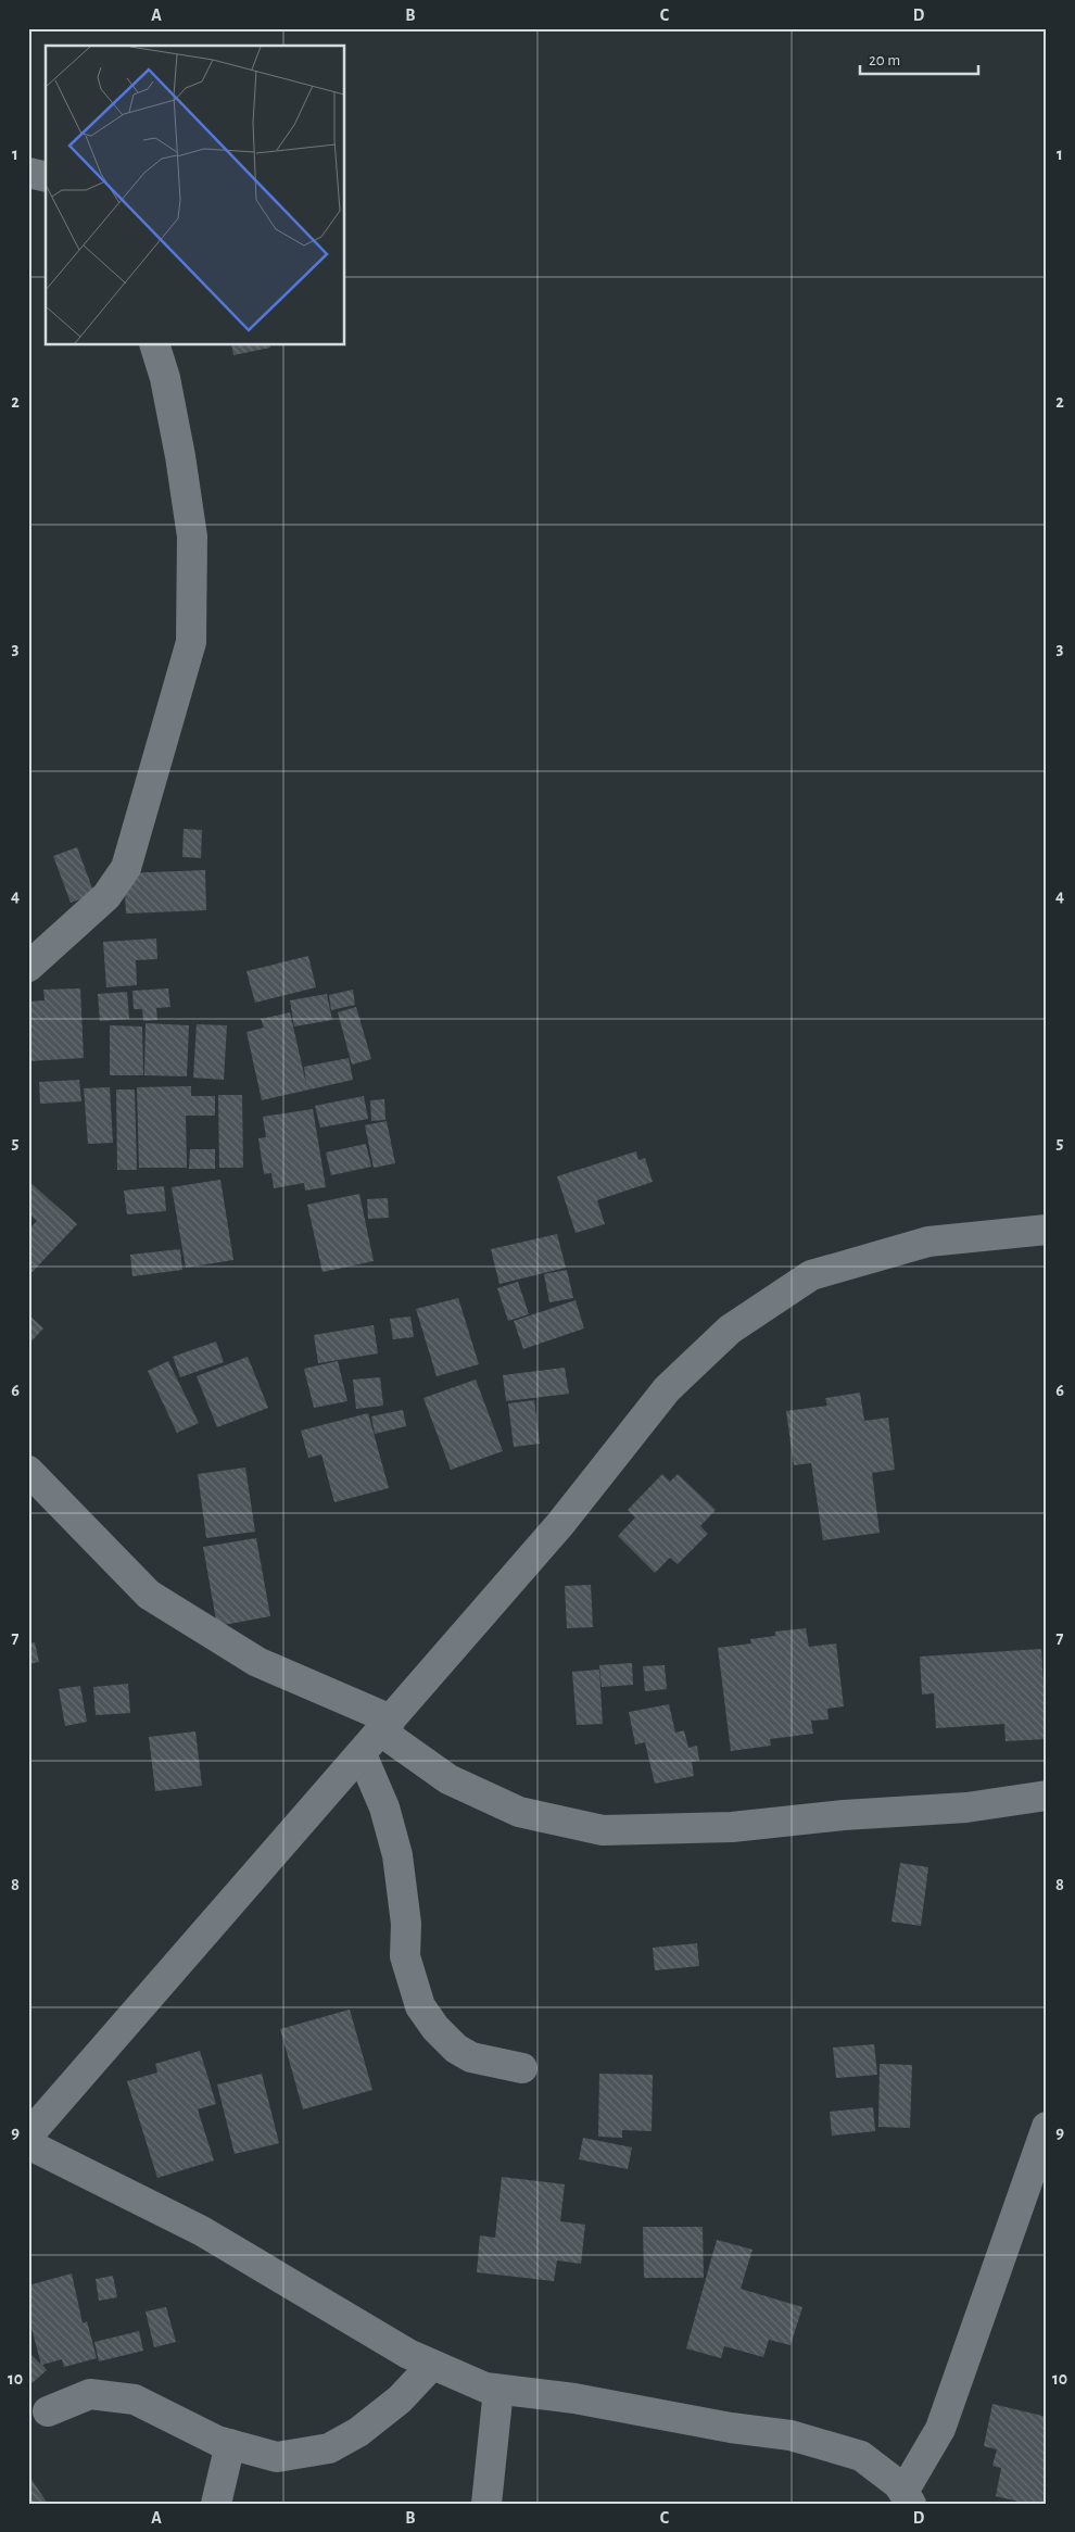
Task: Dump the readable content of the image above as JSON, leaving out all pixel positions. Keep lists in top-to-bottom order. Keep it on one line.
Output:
{"scale_bar":"20 m","grid":{"columns":["A","B","C","D"],"rows":["1","2","3","4","5","6","7","8","9","10"]}}
